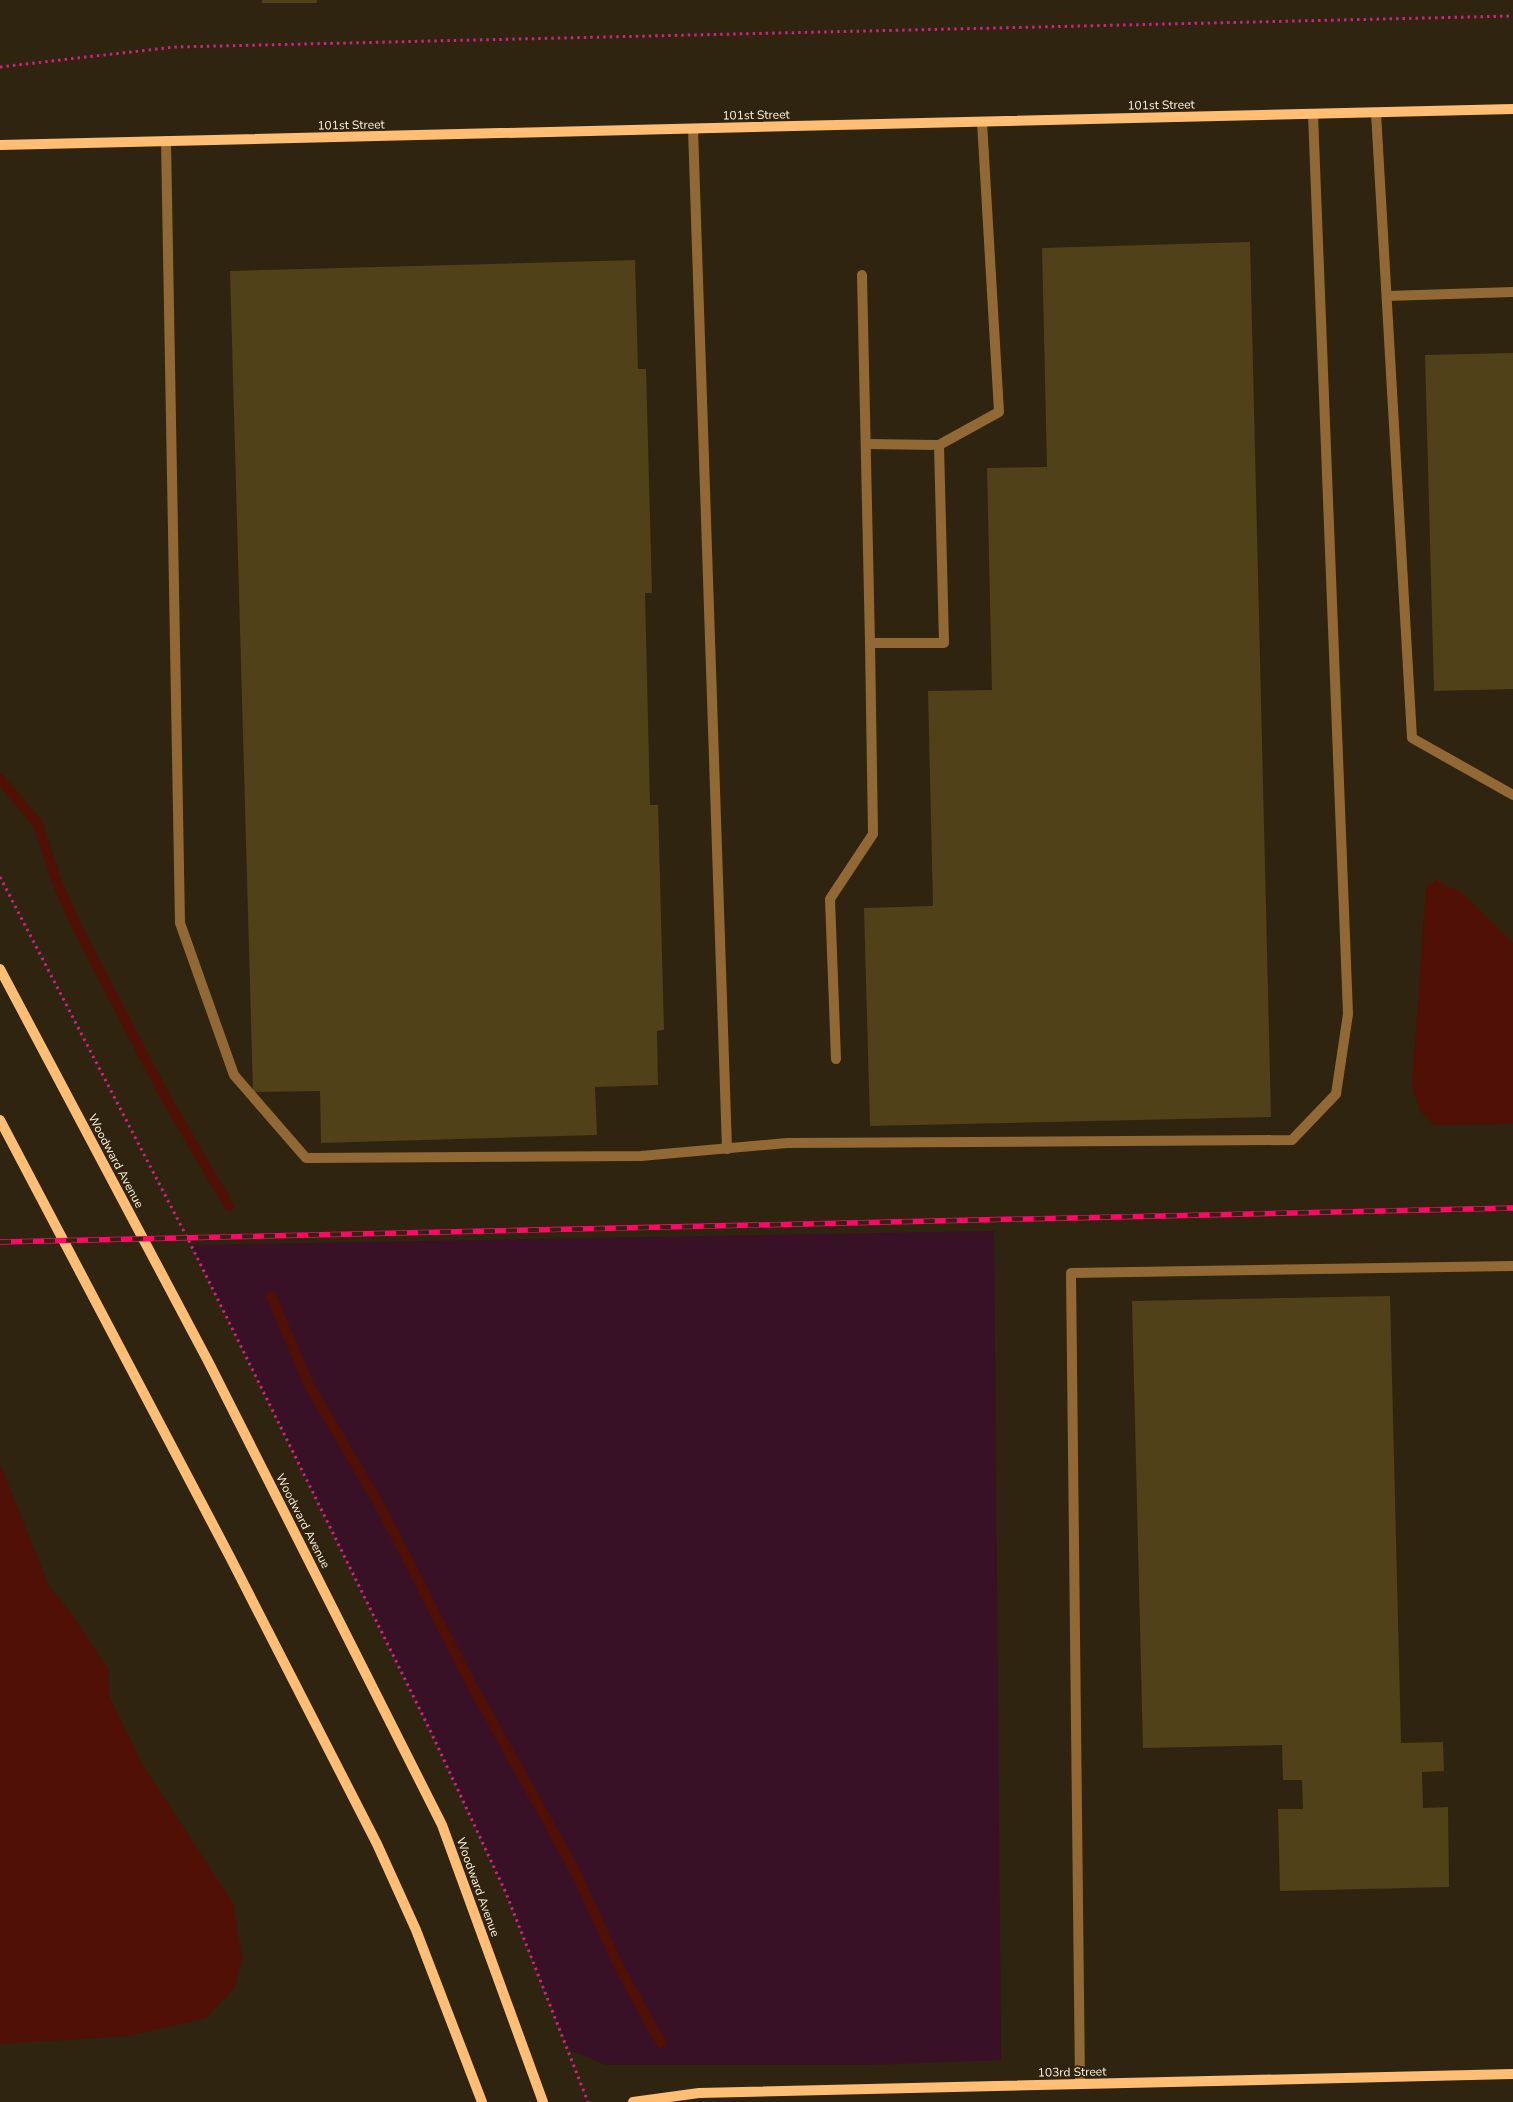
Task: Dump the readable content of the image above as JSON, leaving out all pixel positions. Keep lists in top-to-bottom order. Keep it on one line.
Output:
{"streets":{"street":["101st Street","Woodward Avenue","103rd Street"]}}
